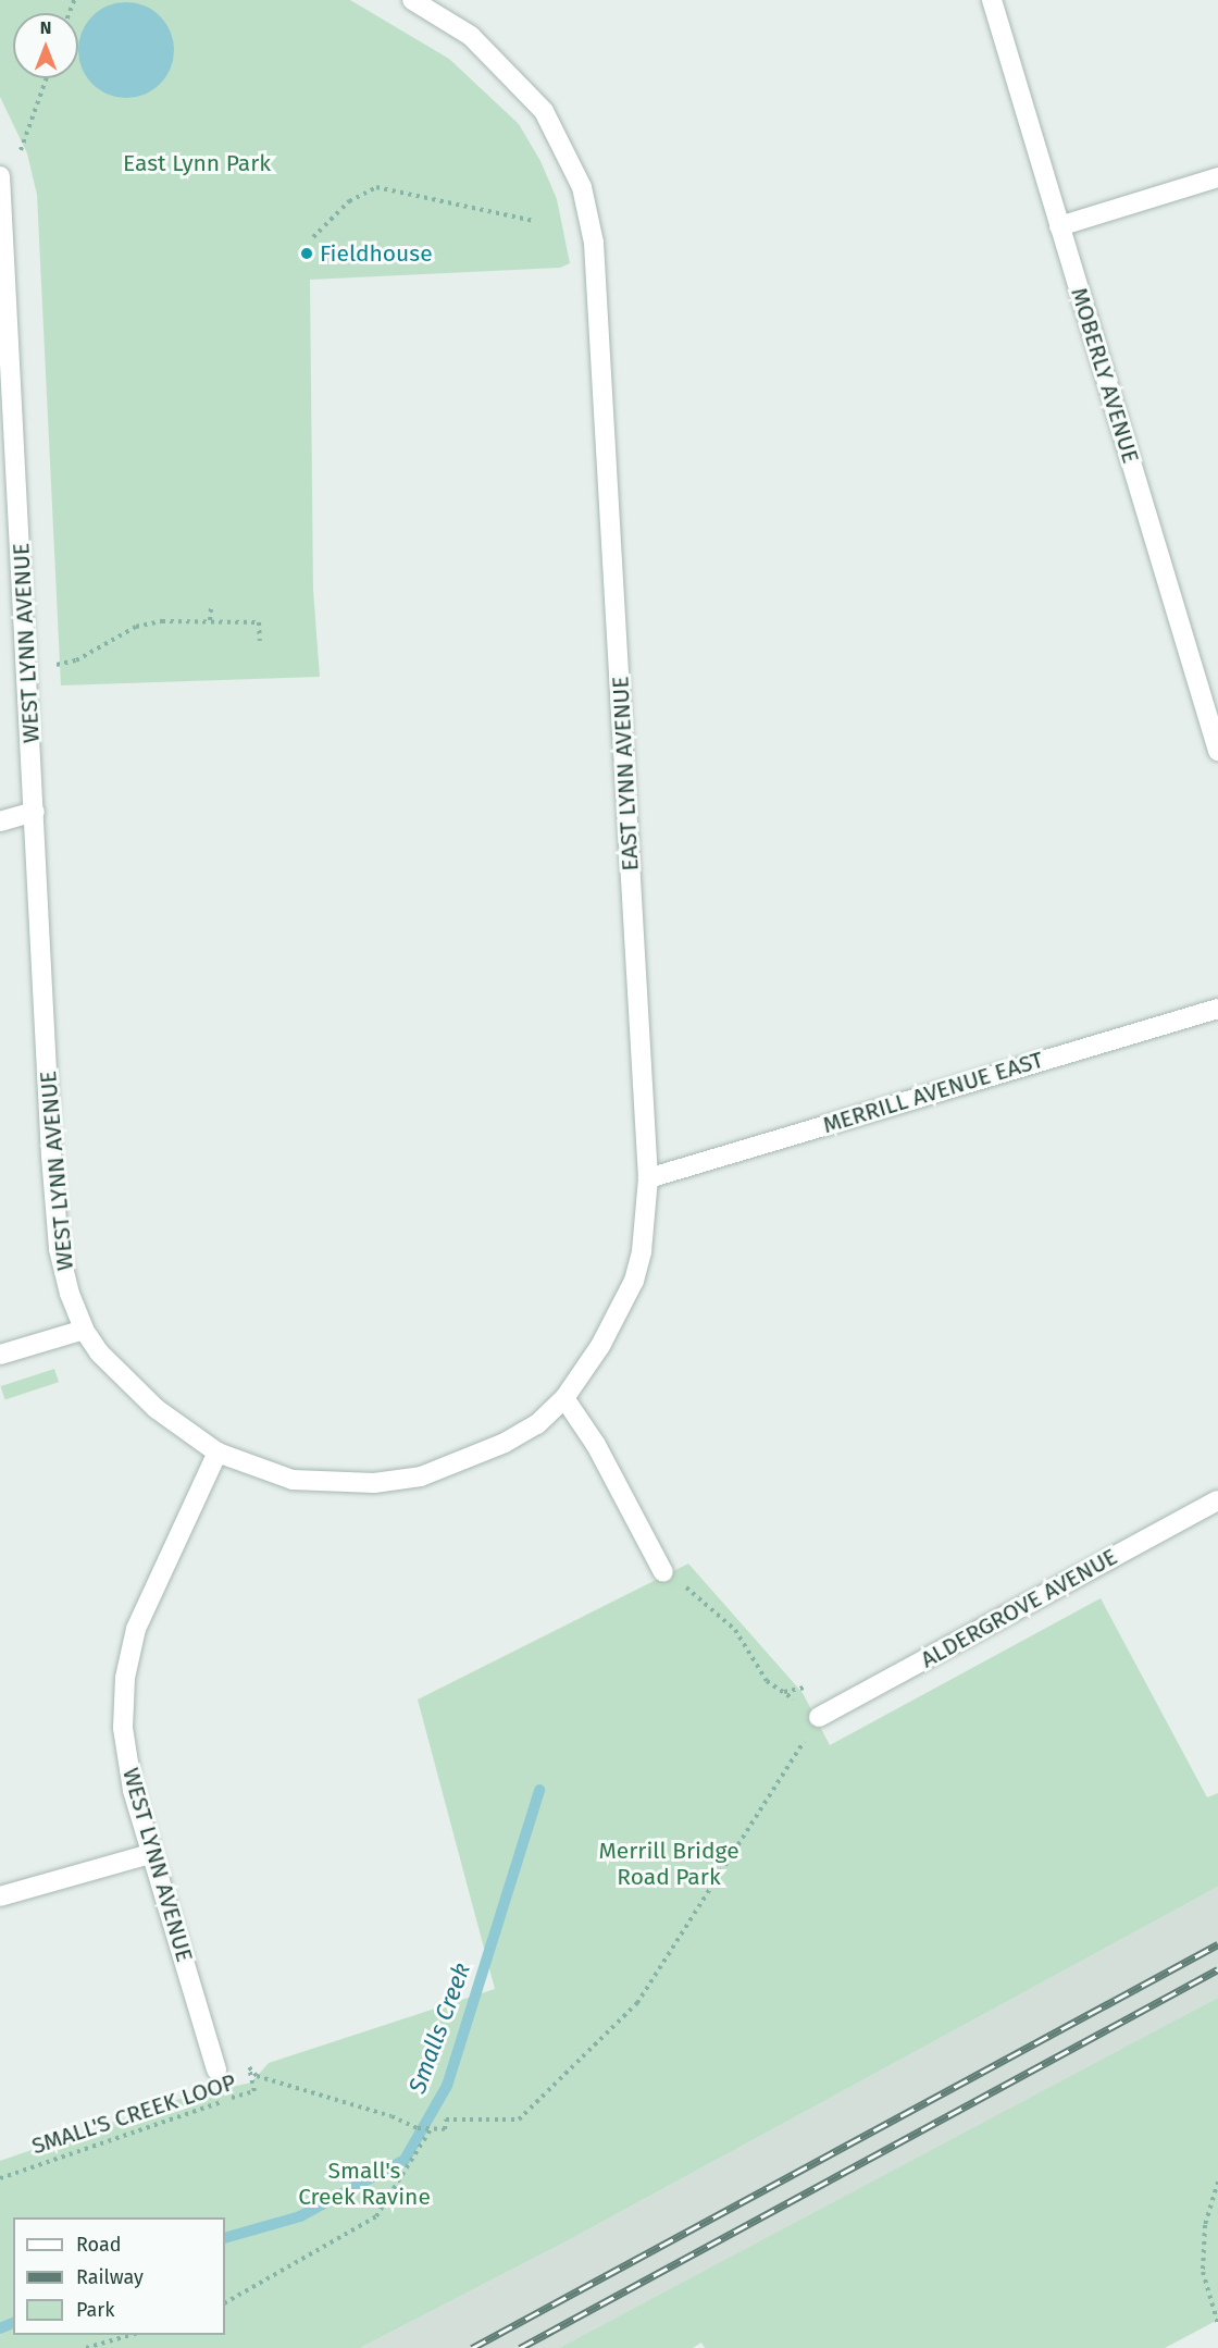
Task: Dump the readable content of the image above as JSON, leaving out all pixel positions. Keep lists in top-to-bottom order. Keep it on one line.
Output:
{"streets":{"street":["MOBERLY AVENUE","WEST LYNN AVENUE","EAST LYNN AVENUE","MERRILL AVENUE EAST","ALDERGROVE AVENUE"],"path":["SMALL'S CREEK LOOP"]},"crossings":[["WEST LYNN AVENUE","EAST LYNN AVENUE"],["EAST LYNN AVENUE","MERRILL AVENUE EAST"]],"water":["Smalls Creek"],"parks":["East Lynn Park","Merrill Bridge Road Park","Small's Creek Ravine"],"places":["Fieldhouse"],"legend":["Road","Railway","Park"],"north":"top"}
